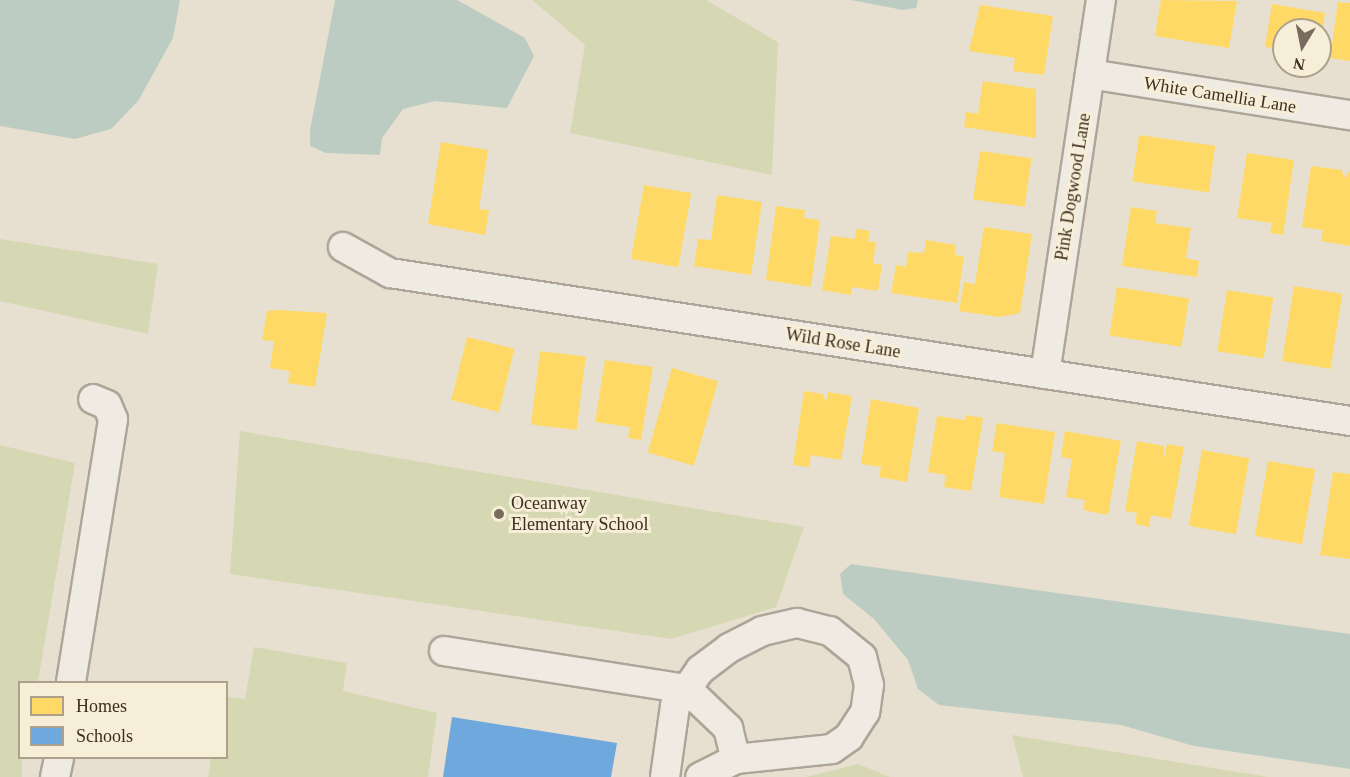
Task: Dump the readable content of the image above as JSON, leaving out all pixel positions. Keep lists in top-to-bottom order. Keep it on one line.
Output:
{"streets":{"street":["White Camellia Lane","Pink Dogwood Lane","Wild Rose Lane"]},"crossings":[["White Camellia Lane","Pink Dogwood Lane"],["Pink Dogwood Lane","Wild Rose Lane"]],"places":["Oceanway Elementary School"],"legend":["Homes","Schools"],"north":"bottom"}
